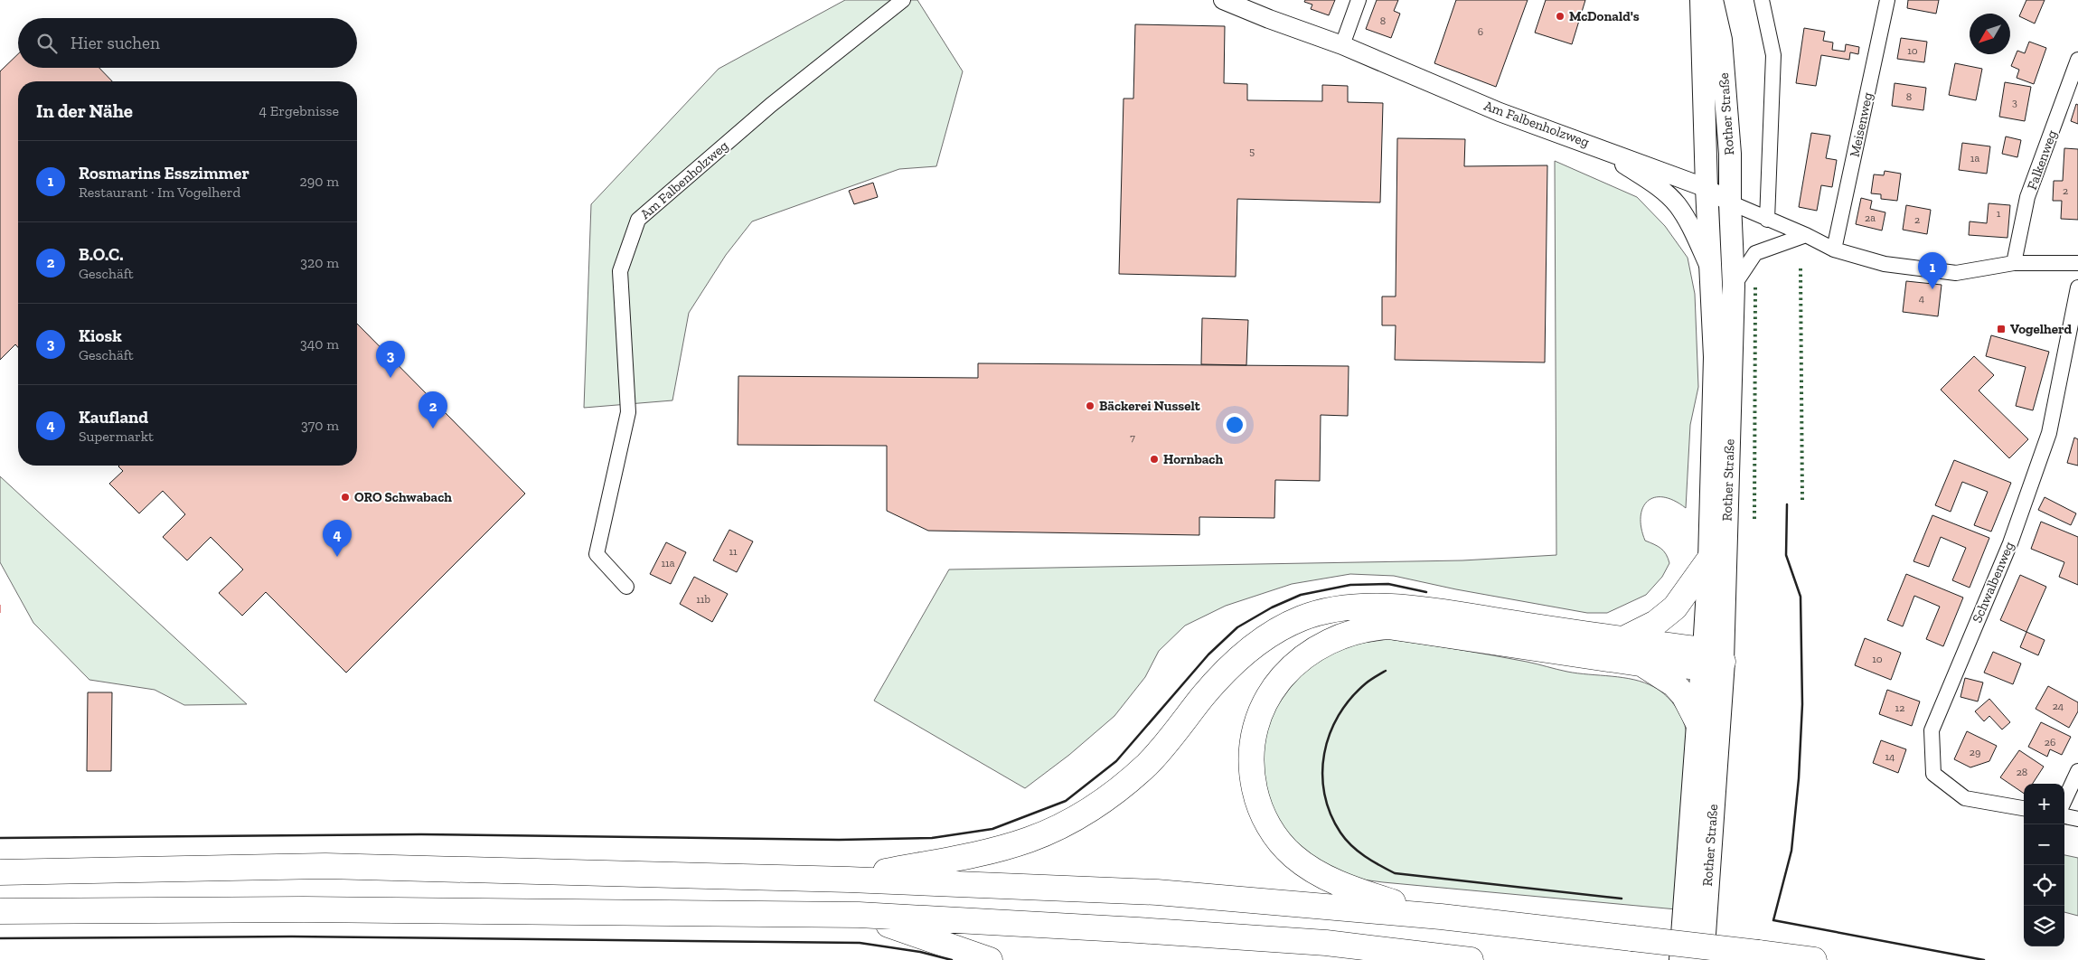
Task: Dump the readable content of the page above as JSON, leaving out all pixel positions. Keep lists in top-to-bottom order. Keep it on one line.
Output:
{"streets":{"main road":["Rother Straße"],"street":["Am Falbenholzweg","Meisenweg","Falkenweg","Schwalbenweg"]},"crossings":[["Rother Straße","Am Falbenholzweg"]],"places":{"other":["McDonald's","Bäckerei Nusselt","Hornbach","ORO Schwabach"],"transit":["Vogelherd"]},"house_numbers":["8","6","10","8","3","5","1a","2","1","2a","2","4","7","11","11a","11b","10","24","12","26","29","14","28"],"north":"bottom left","page":{"search":"Hier suchen","heading":["In der Nähe","4 Ergebnisse"],"list":[{"mark":"1","name":"Rosmarins Esszimmer","note":"Restaurant · Im Vogelherd","value":"290 m"},{"mark":"2","name":"B.O.C.","note":"Geschäft","value":"320 m"},{"mark":"3","name":"Kiosk","note":"Geschäft","value":"340 m"},{"mark":"4","name":"Kaufland","note":"Supermarkt","value":"370 m"}],"pins":["1","3","2","4"],"map_buttons":["+","−"]}}
